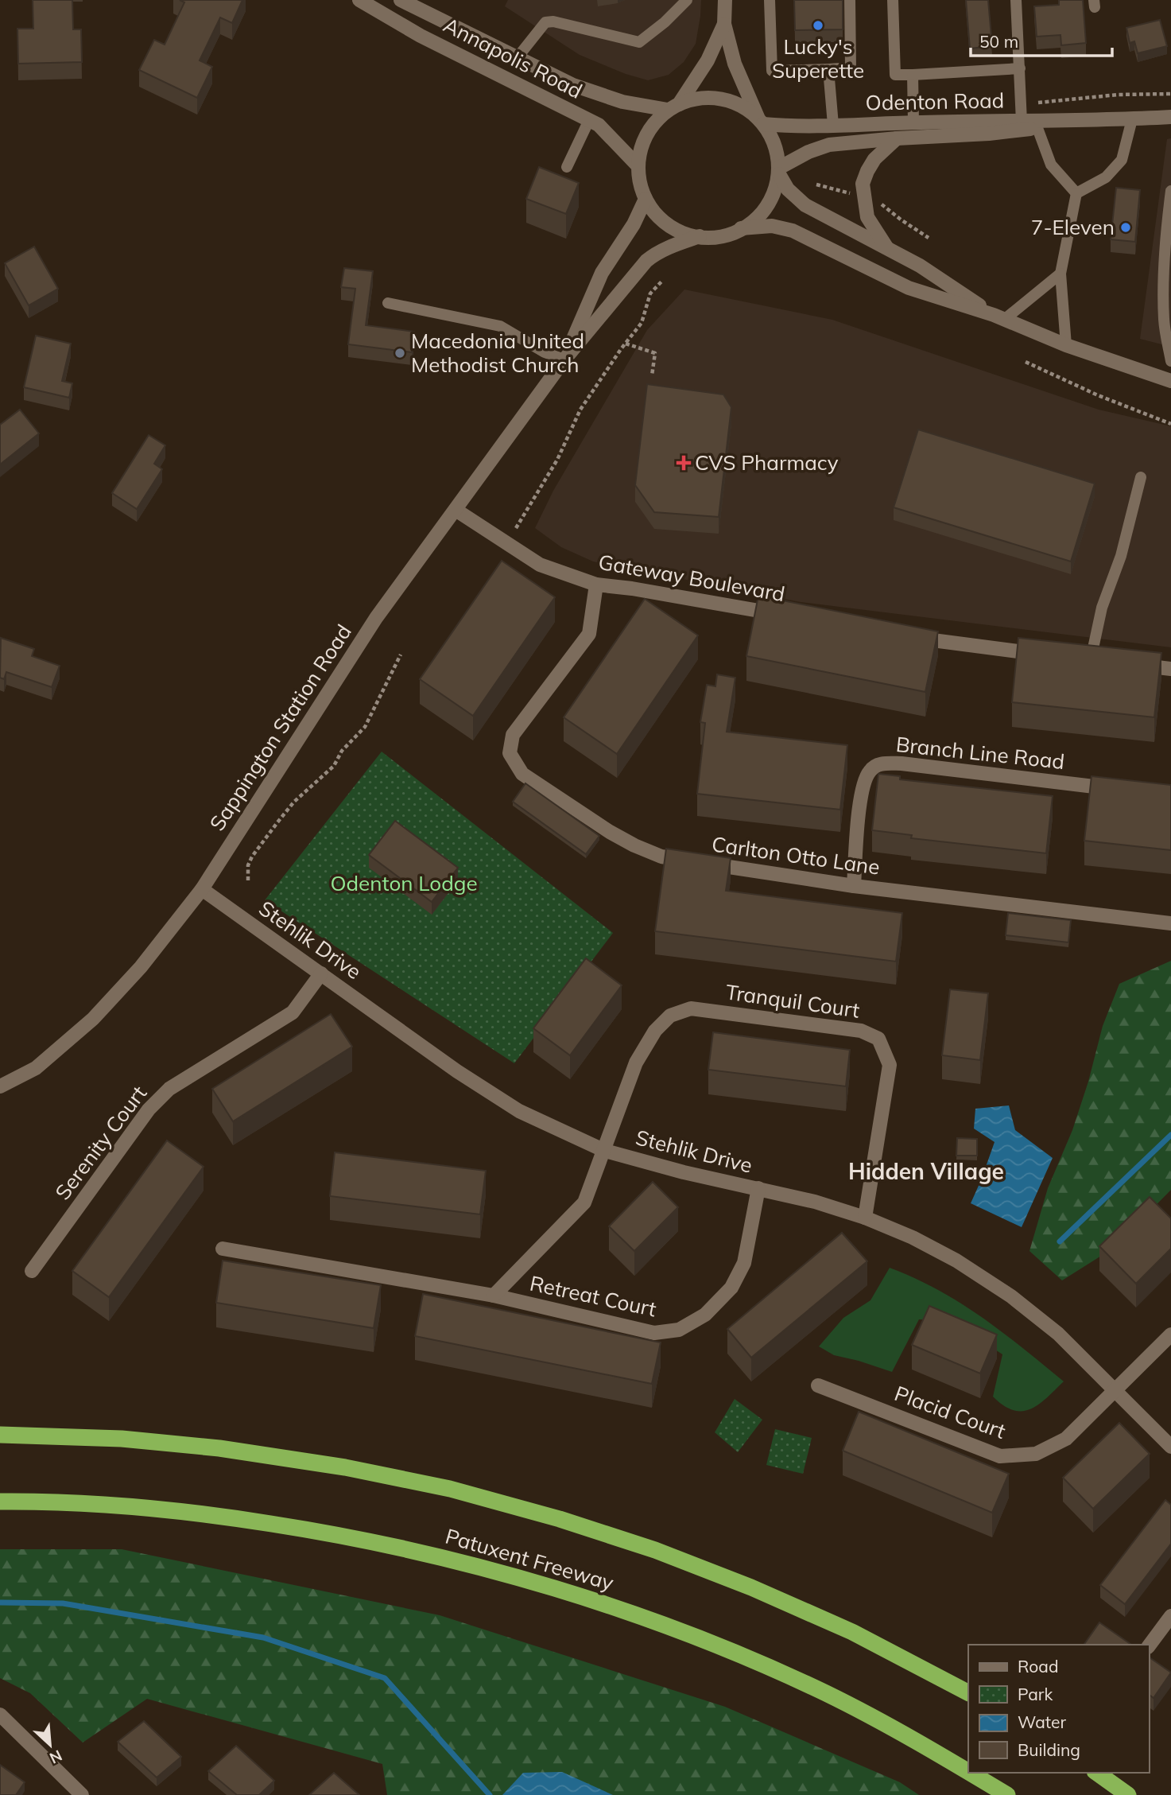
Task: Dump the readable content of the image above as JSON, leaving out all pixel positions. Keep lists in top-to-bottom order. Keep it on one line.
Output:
{"streets":{"highway":["Patuxent Freeway"],"street":["Annapolis Road","Odenton Road","Gateway Boulevard","Sappington Station Road","Branch Line Road","Carlton Otto Lane","Stehlik Drive","Tranquil Court","Serenity Court","Retreat Court","Placid Court"]},"crossings":[["Annapolis Road","Odenton Road"],["Annapolis Road","Sappington Station Road"],["Odenton Road","Sappington Station Road"],["Gateway Boulevard","Sappington Station Road"],["Gateway Boulevard","Carlton Otto Lane"],["Sappington Station Road","Stehlik Drive"],["Branch Line Road","Carlton Otto Lane"],["Stehlik Drive","Tranquil Court"],["Stehlik Drive","Serenity Court"],["Stehlik Drive","Retreat Court"],["Stehlik Drive","Placid Court"],["Tranquil Court","Retreat Court"]],"districts":["Hidden Village"],"parks":["Odenton Lodge"],"places":{"other":["Lucky's Superette","7-Eleven","Macedonia United Methodist Church"],"health":["CVS Pharmacy"]},"legend":["Road","Park","Water","Building"],"scale_bar":"50 m","north":"bottom right"}
